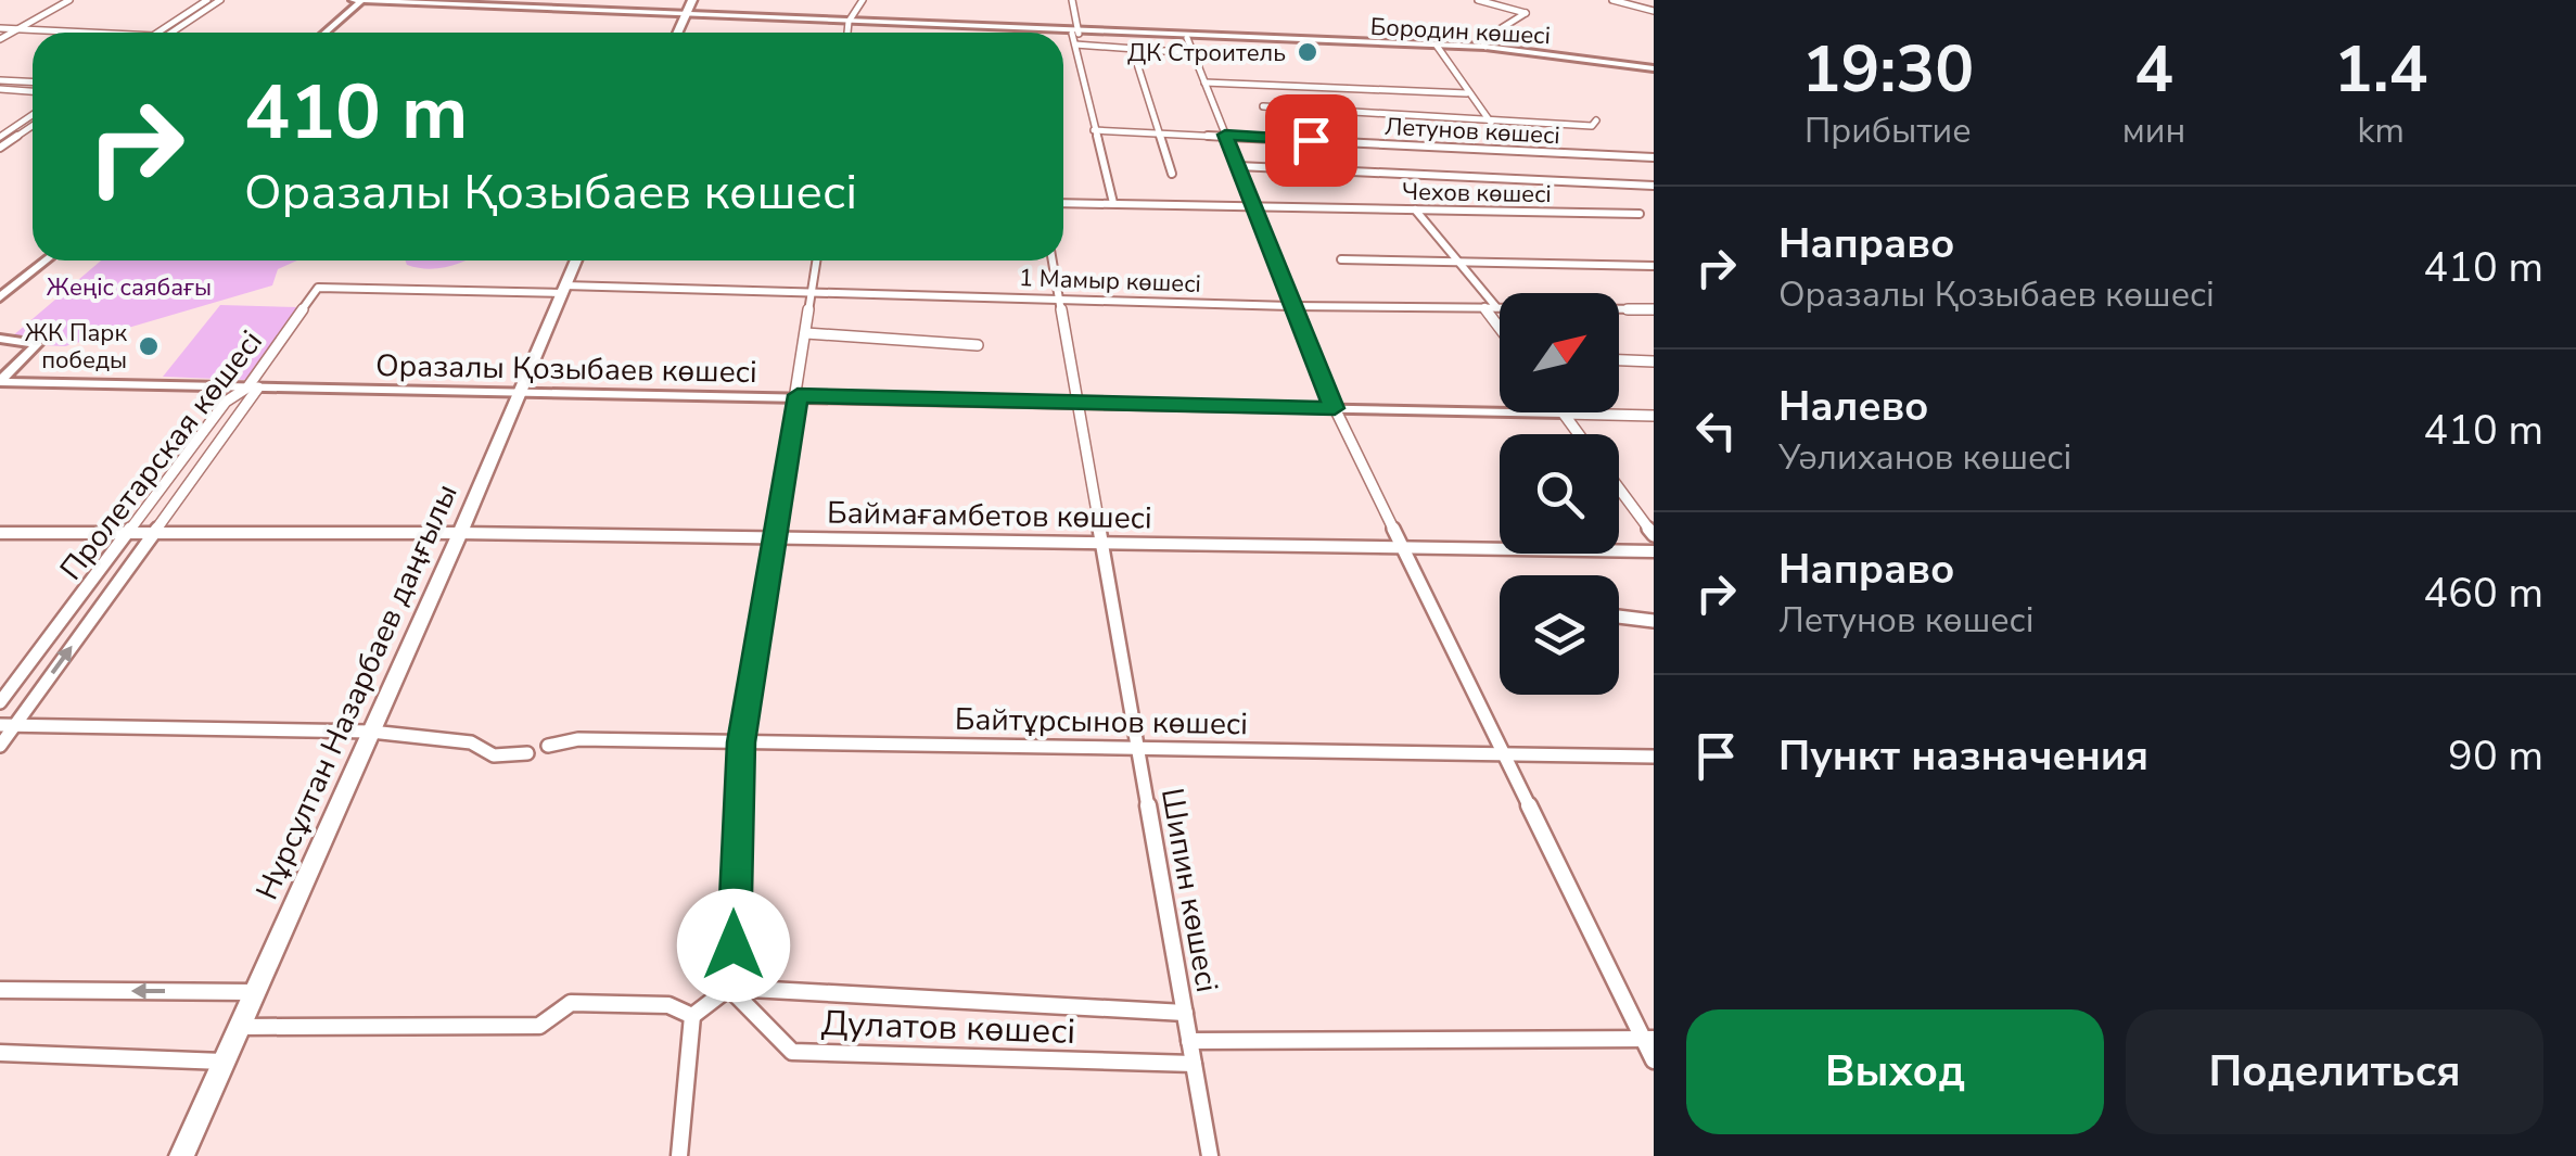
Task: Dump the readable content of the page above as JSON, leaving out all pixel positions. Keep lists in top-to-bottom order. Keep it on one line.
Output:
{"streets":{"main road":["Баймағамбетов көшесі","Нұрсұлтан Назарбаев даңғылы"],"street":["Бородин көшесі","Летунов көшесі","Чехов көшесі","1 Мамыр көшесі","Оразалы Қозыбаев көшесі","Пролетарская көшесі","Байтұрсынов көшесі","Шипин көшесі","Дулатов көшесі"]},"crossings":[["1 Мамыр көшесі","Пролетарская көшесі"],["1 Мамыр көшесі","Нұрсұлтан Назарбаев даңғылы"],["1 Мамыр көшесі","Шипин көшесі"],["Оразалы Қозыбаев көшесі","Пролетарская көшесі"],["Оразалы Қозыбаев көшесі","Нұрсұлтан Назарбаев даңғылы"],["Оразалы Қозыбаев көшесі","Шипин көшесі"],["Пролетарская көшесі","Баймағамбетов көшесі"],["Баймағамбетов көшесі","Нұрсұлтан Назарбаев даңғылы"],["Баймағамбетов көшесі","Шипин көшесі"],["Байтұрсынов көшесі","Шипин көшесі"],["Шипин көшесі","Дулатов көшесі"]],"parks":["Жеңіс саябағы"],"places":["ДК Строитель","ЖК Парк победы"],"north":"top right","page":{"eta":["19:30","Прибытие","4","мин","1.4","km"],"turn":["410 m","Оразалы Қозыбаев көшесі"],"list":[{"name":"Направо","note":"Оразалы Қозыбаев көшесі","value":"410 m"},{"name":"Налево","note":"Уәлиханов көшесі","value":"410 m"},{"name":"Направо","note":"Летунов көшесі","value":"460 m"},{"name":"Пункт назначения","value":"90 m"}],"buttons":["Выход","Поделиться"]}}
